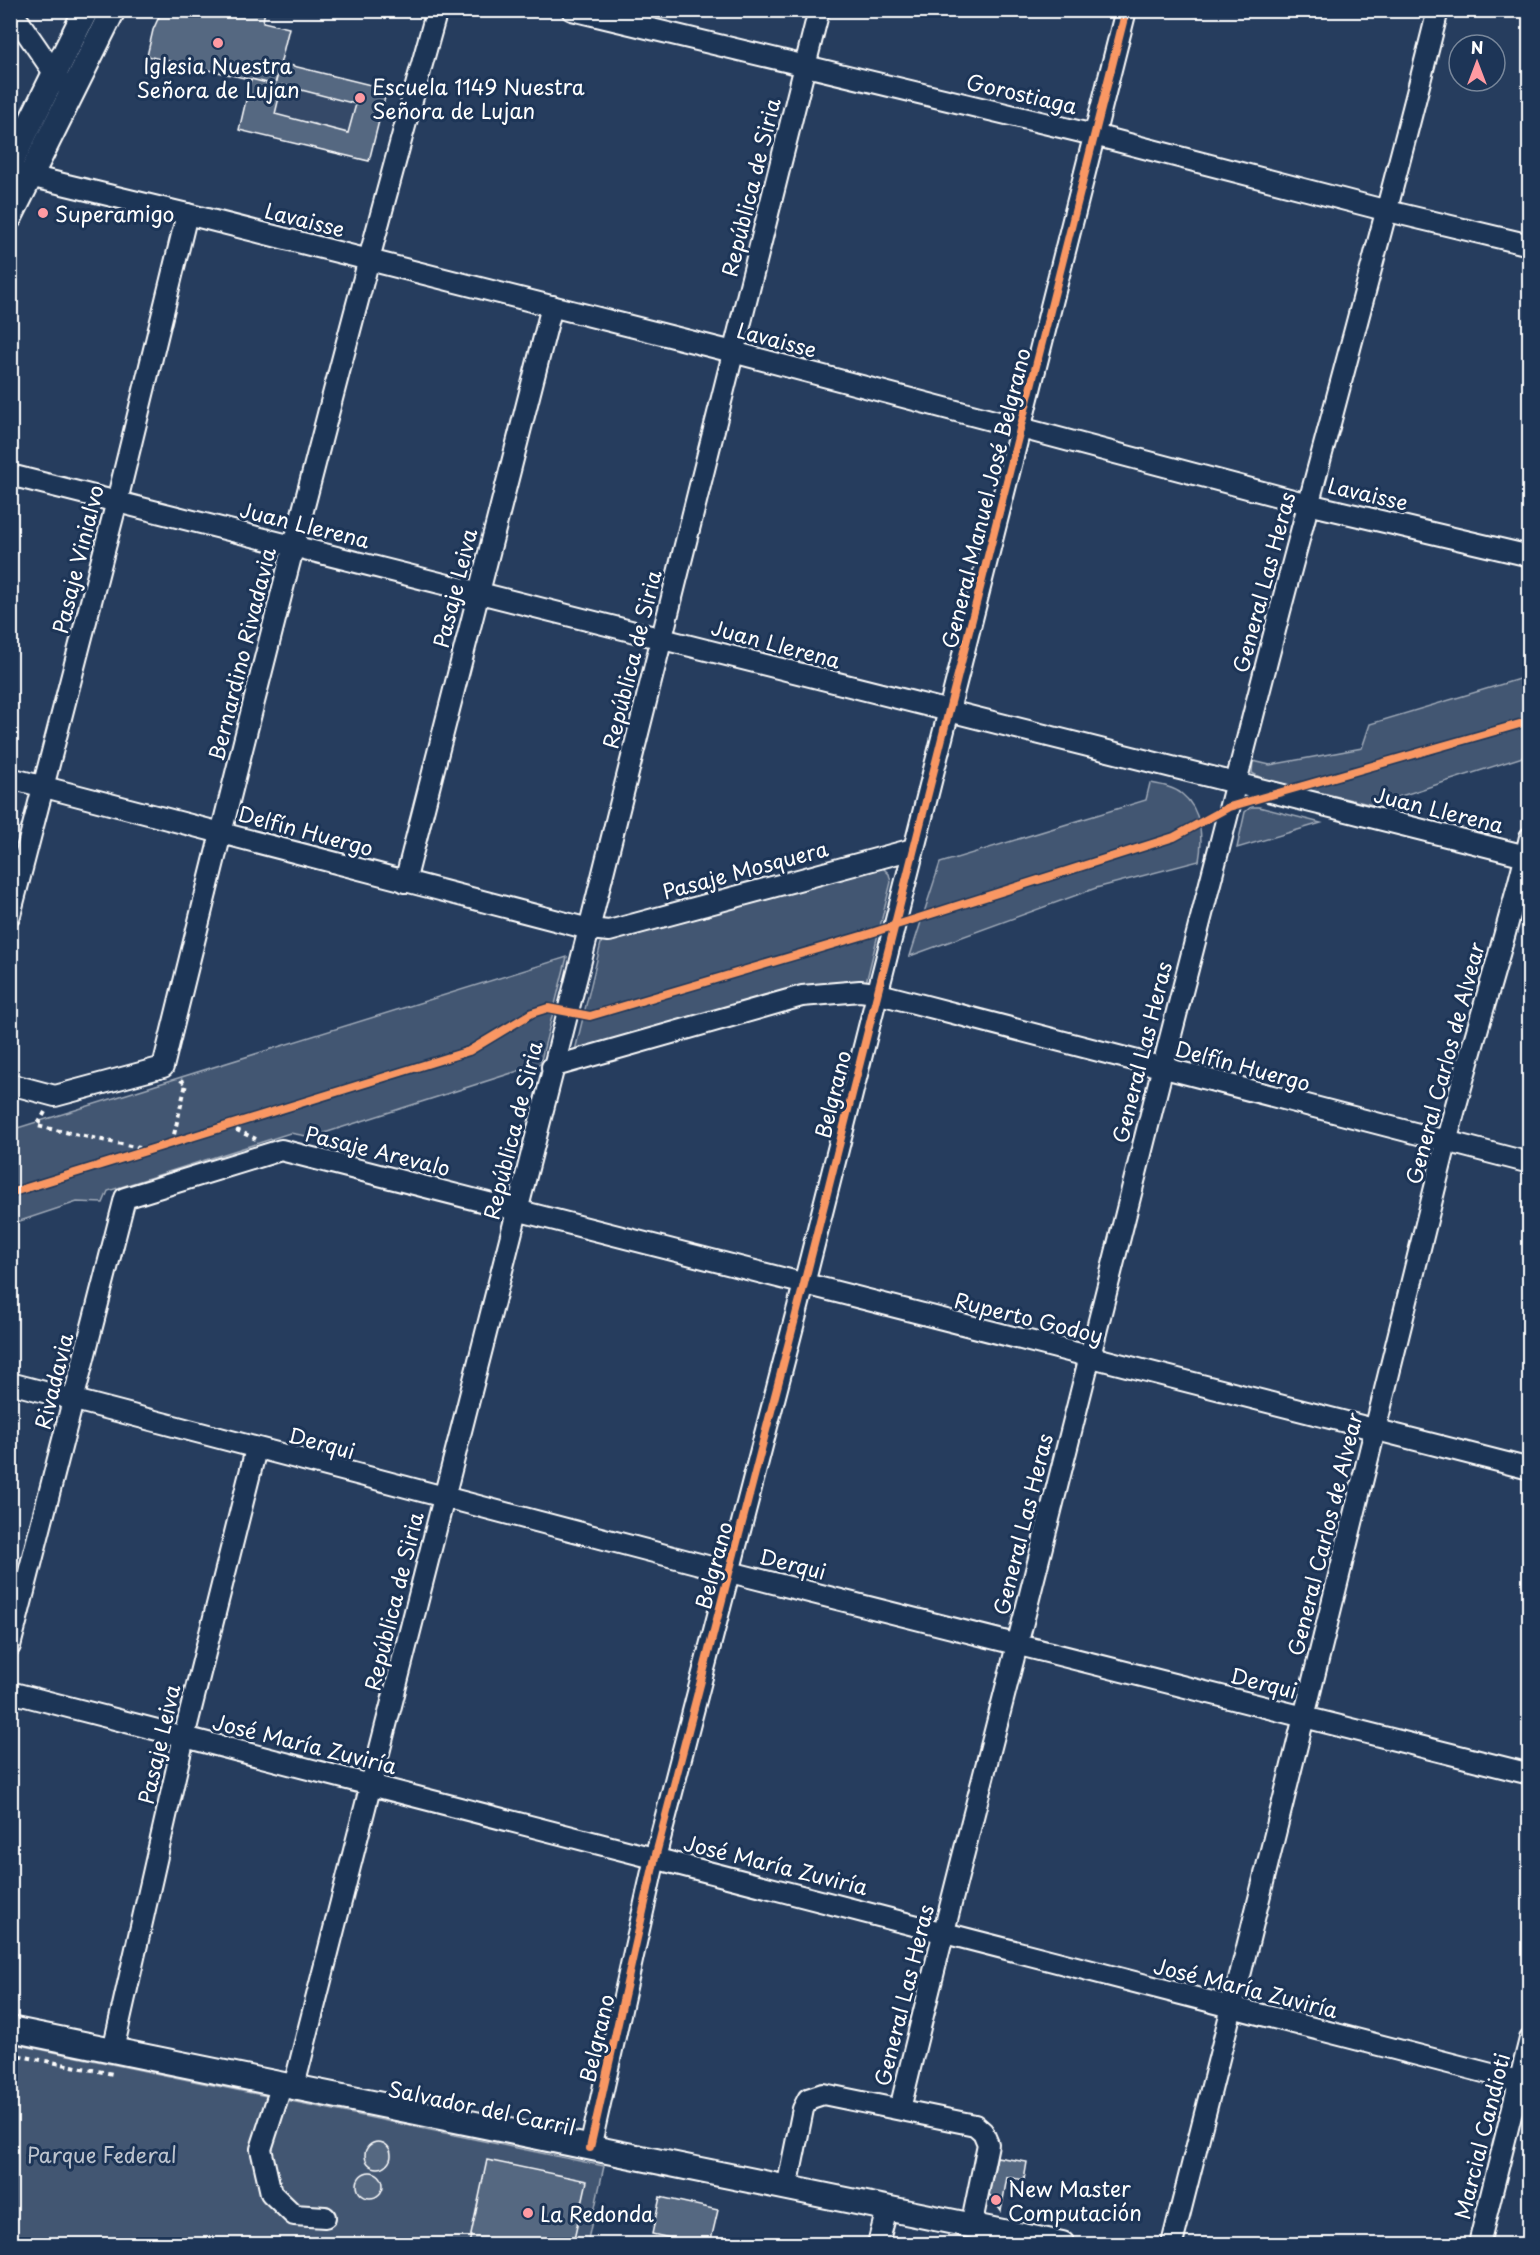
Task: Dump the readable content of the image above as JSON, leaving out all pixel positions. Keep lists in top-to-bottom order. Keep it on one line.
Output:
{"streets":{"main road":["Salvador del Carril"],"street":["Gorostiaga","República de Siria","Lavaisse","General Manuel José Belgrano","Juan Llerena","Pasaje Vinialvo","General Las Heras","Pasaje Leiva","Bernardino Rivadavia","Delfín Huergo","Pasaje Mosquera","General Carlos de Alvear","Belgrano","Pasaje Arevalo","Ruperto Godoy","Rivadavia","Derqui","José María Zuviría","Marcial Candioti"]},"crossings":[["Gorostiaga","República de Siria"],["Gorostiaga","General Manuel José Belgrano"],["Gorostiaga","General Las Heras"],["República de Siria","Lavaisse"],["República de Siria","Juan Llerena"],["República de Siria","Delfín Huergo"],["República de Siria","Pasaje Mosquera"],["República de Siria","Pasaje Arevalo"],["República de Siria","Ruperto Godoy"],["República de Siria","Derqui"],["República de Siria","José María Zuviría"],["República de Siria","Salvador del Carril"],["Lavaisse","General Manuel José Belgrano"],["Lavaisse","Pasaje Vinialvo"],["Lavaisse","General Las Heras"],["Lavaisse","Pasaje Leiva"],["Lavaisse","Bernardino Rivadavia"],["General Manuel José Belgrano","Juan Llerena"],["General Manuel José Belgrano","Delfín Huergo"],["General Manuel José Belgrano","Pasaje Mosquera"],["General Manuel José Belgrano","Belgrano"],["Juan Llerena","Pasaje Vinialvo"],["Juan Llerena","General Las Heras"],["Juan Llerena","Pasaje Leiva"],["Juan Llerena","Bernardino Rivadavia"],["Juan Llerena","General Carlos de Alvear"],["Pasaje Vinialvo","Delfín Huergo"],["General Las Heras","Delfín Huergo"],["General Las Heras","Ruperto Godoy"],["General Las Heras","Derqui"],["General Las Heras","José María Zuviría"],["Pasaje Leiva","Delfín Huergo"],["Pasaje Leiva","Derqui"],["Pasaje Leiva","José María Zuviría"],["Pasaje Leiva","Salvador del Carril"],["Bernardino Rivadavia","Delfín Huergo"],["Delfín Huergo","Pasaje Mosquera"],["Delfín Huergo","General Carlos de Alvear"],["Delfín Huergo","Belgrano"],["General Carlos de Alvear","Ruperto Godoy"],["General Carlos de Alvear","Derqui"],["General Carlos de Alvear","José María Zuviría"],["Belgrano","Ruperto Godoy"],["Belgrano","Derqui"],["Belgrano","José María Zuviría"],["Belgrano","Salvador del Carril"],["Pasaje Arevalo","Ruperto Godoy"],["Pasaje Arevalo","Rivadavia"],["Rivadavia","Derqui"],["José María Zuviría","Marcial Candioti"]],"parks":["Parque Federal"],"places":["Iglesia Nuestra Señora de Lujan","Escuela 1149 Nuestra Señora de Lujan","Superamigo","New Master Computación","La Redonda"],"north":"top"}
